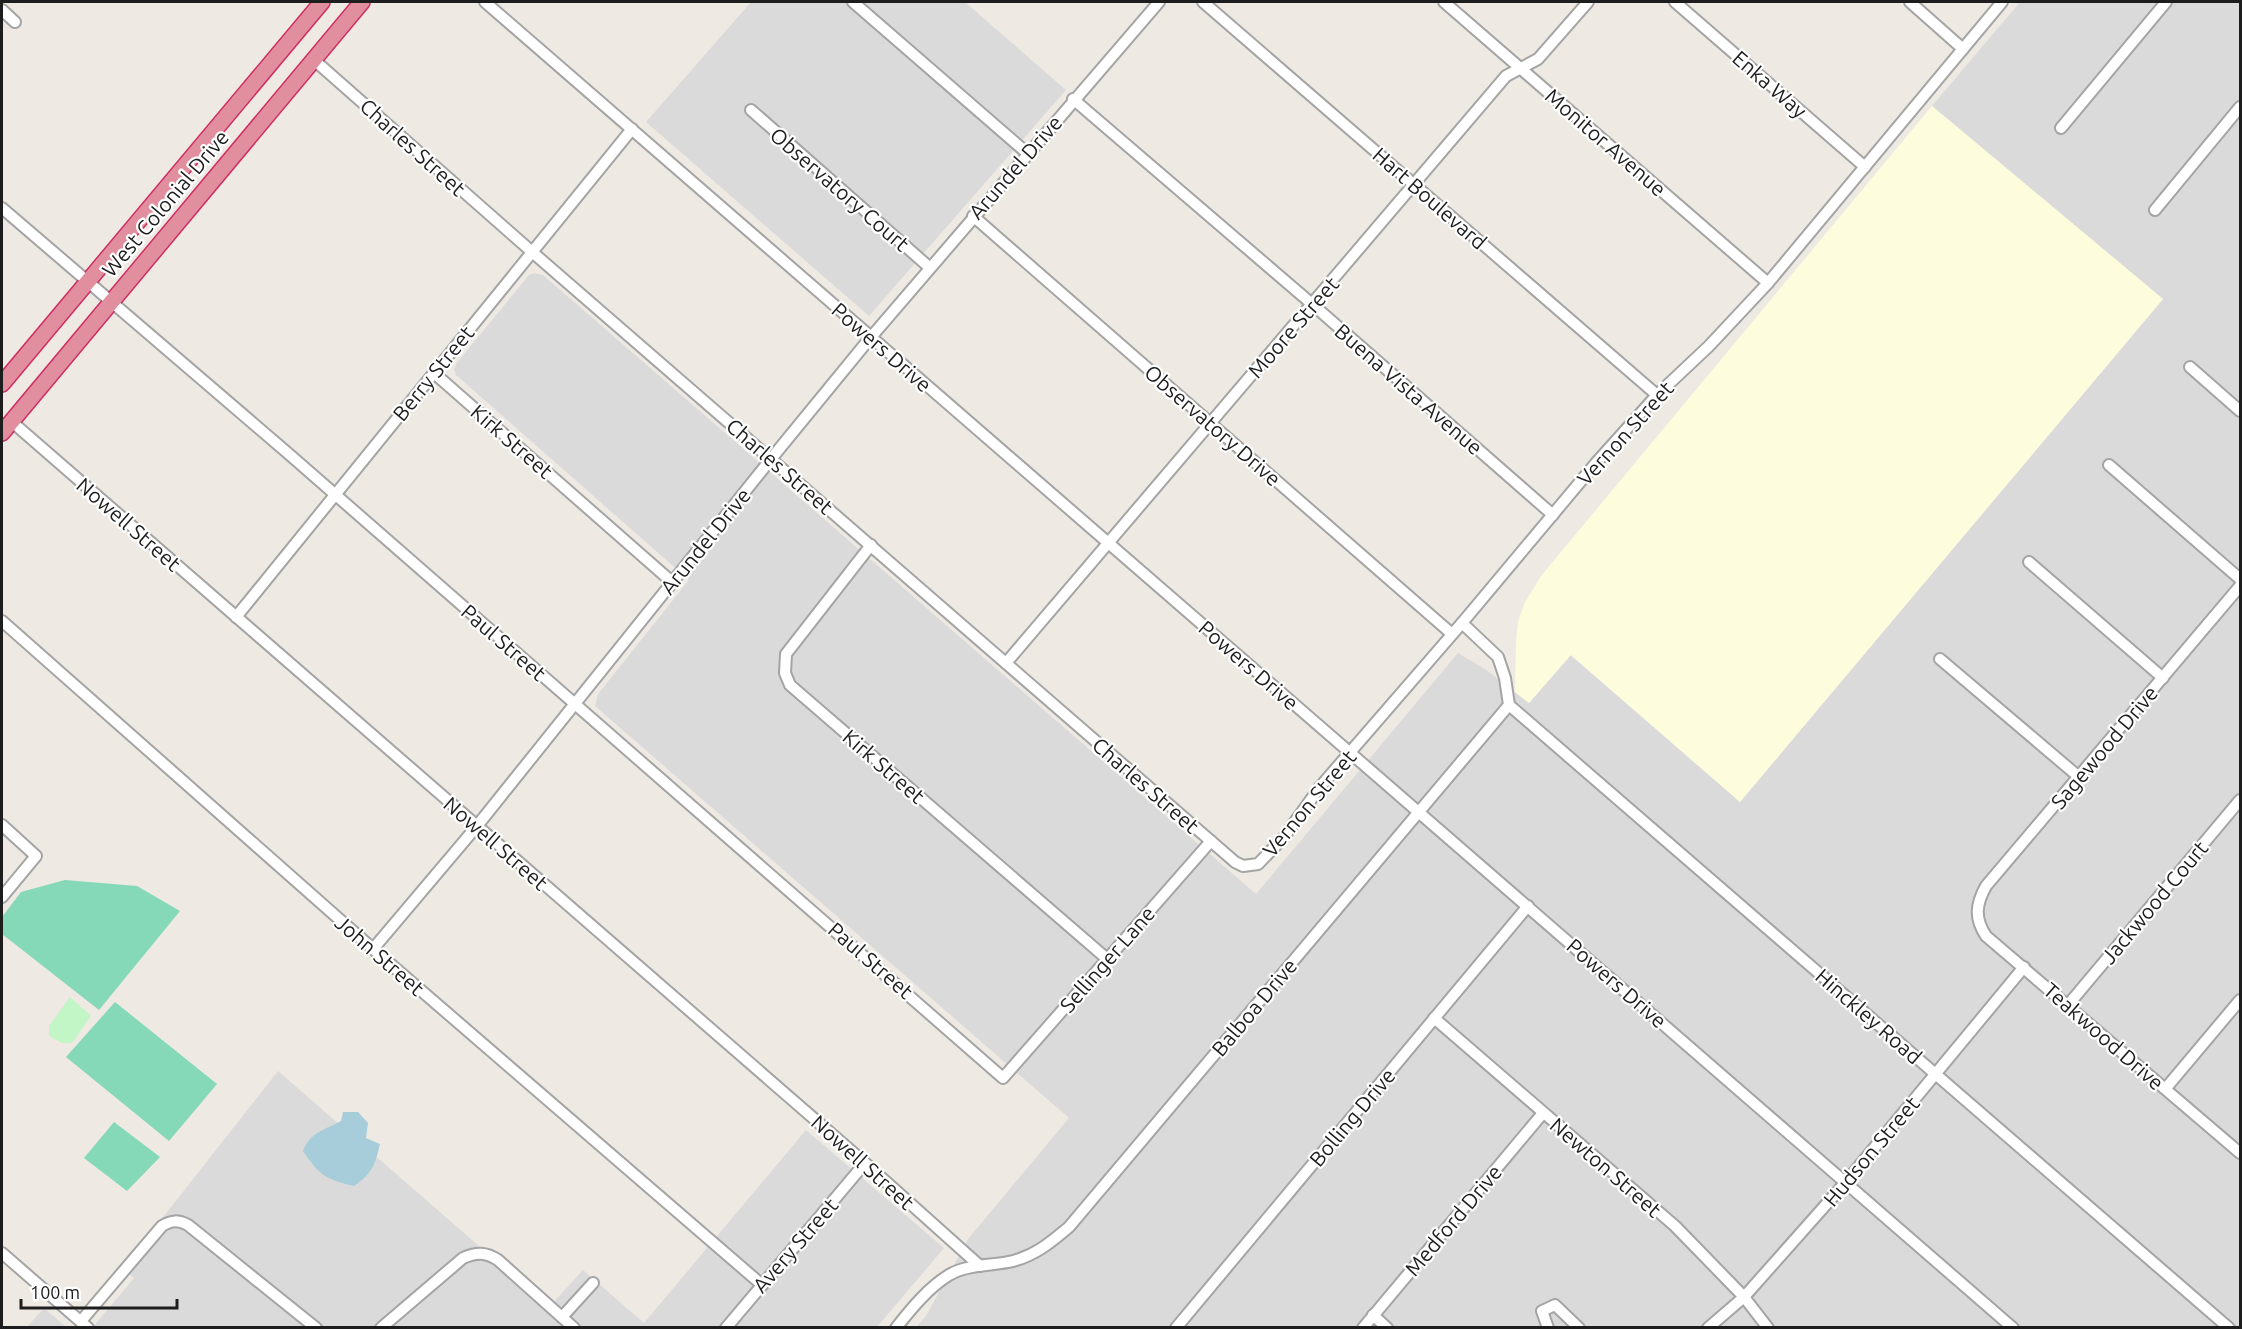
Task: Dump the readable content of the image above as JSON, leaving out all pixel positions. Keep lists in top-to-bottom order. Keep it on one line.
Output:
{"streets":{"highway":["West Colonial Drive"],"street":["Enka Way","Monitor Avenue","Charles Street","Arundel Drive","Observatory Court","Hart Boulevard","Moore Street","Powers Drive","Berry Street","Buena Vista Avenue","Observatory Drive","Vernon Street","Kirk Street","Nowell Street","Paul Street","Sagewood Drive","Jackwood Court","John Street","Sellinger Lane","Balboa Drive","Hinckley Road","Teakwood Drive","Bolling Drive","Hudson Street","Newton Street","Medford Drive","Avery Street"]},"crossings":[["Enka Way","Vernon Street"],["Monitor Avenue","Moore Street"],["Monitor Avenue","Vernon Street"],["Charles Street","Arundel Drive"],["Charles Street","West Colonial Drive"],["Charles Street","Moore Street"],["Charles Street","Berry Street"],["Charles Street","Vernon Street"],["Charles Street","Kirk Street"],["Charles Street","Sellinger Lane"],["Arundel Drive","Observatory Court"],["Arundel Drive","Powers Drive"],["Arundel Drive","Buena Vista Avenue"],["Arundel Drive","Observatory Drive"],["Arundel Drive","Kirk Street"],["Arundel Drive","Nowell Street"],["Arundel Drive","Paul Street"],["Arundel Drive","John Street"],["Hart Boulevard","Moore Street"],["Hart Boulevard","Vernon Street"],["West Colonial Drive","Nowell Street"],["West Colonial Drive","Paul Street"],["Moore Street","Powers Drive"],["Moore Street","Buena Vista Avenue"],["Moore Street","Observatory Drive"],["Powers Drive","Berry Street"],["Powers Drive","Vernon Street"],["Powers Drive","Balboa Drive"],["Powers Drive","Bolling Drive"],["Powers Drive","Hudson Street"],["Berry Street","Kirk Street"],["Berry Street","Nowell Street"],["Berry Street","Paul Street"],["Buena Vista Avenue","Vernon Street"],["Observatory Drive","Vernon Street"],["Kirk Street","Sellinger Lane"],["Nowell Street","Balboa Drive"],["Nowell Street","Avery Street"],["Paul Street","Sellinger Lane"],["Sagewood Drive","Teakwood Drive"],["Jackwood Court","Teakwood Drive"],["John Street","Avery Street"],["Balboa Drive","Hinckley Road"],["Hinckley Road","Hudson Street"],["Teakwood Drive","Hudson Street"],["Bolling Drive","Newton Street"],["Hudson Street","Newton Street"],["Newton Street","Medford Drive"]],"scale_bar":"100 m"}
